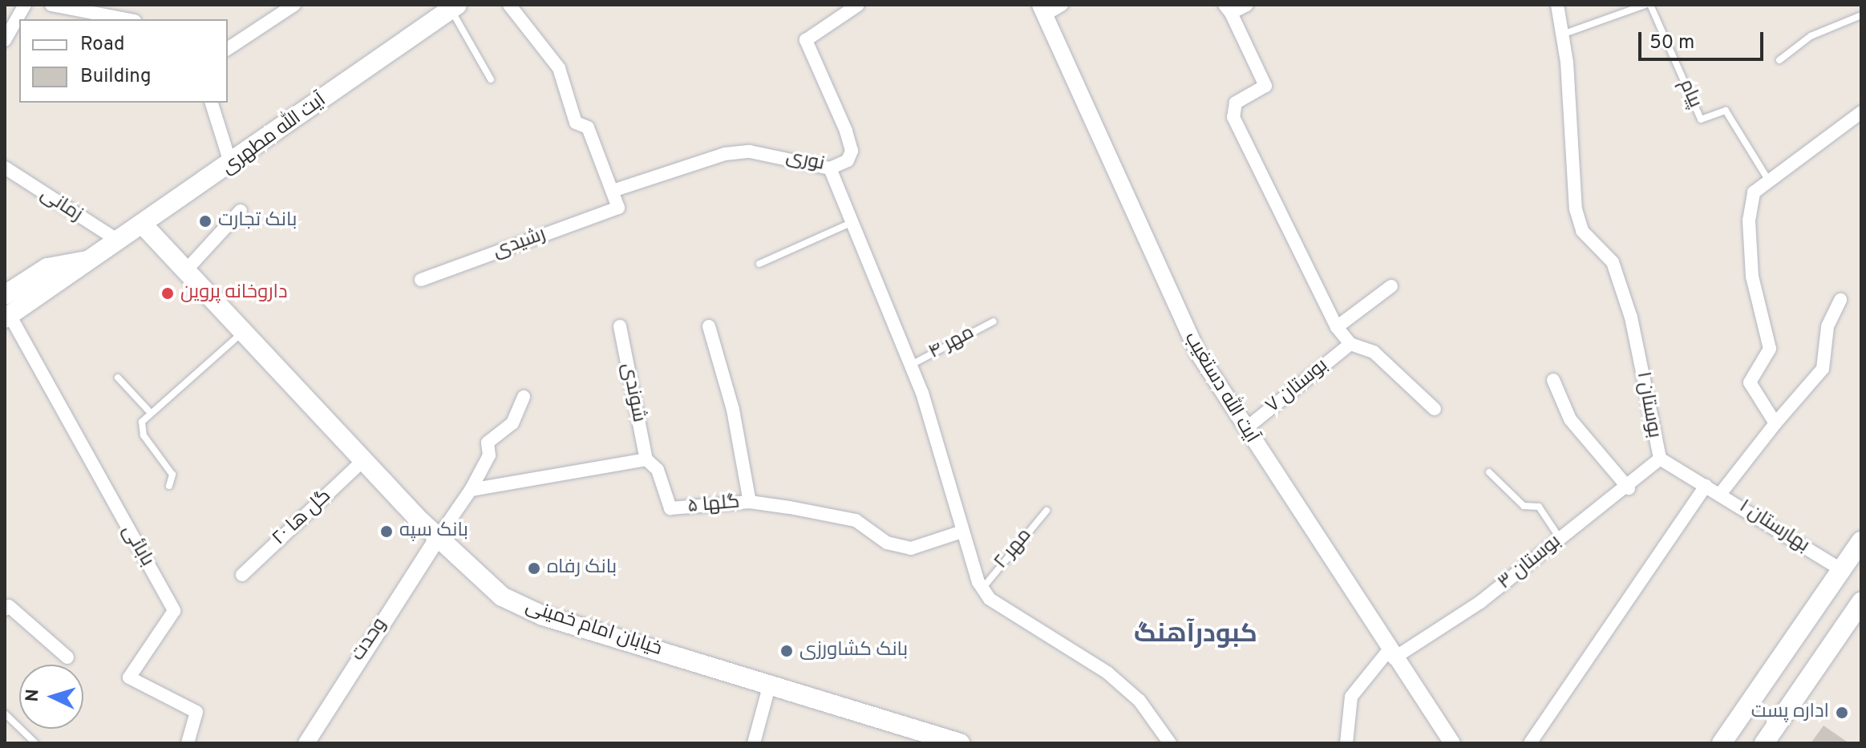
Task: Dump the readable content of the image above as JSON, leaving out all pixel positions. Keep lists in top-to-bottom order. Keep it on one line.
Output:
{"streets":{"main road":["آیت الله مطهری","خیابان امام خمینی"],"street":["نوری","زمانی","رشیدی","بوستان ۷","آیت الله دستغیب","شوندی","بوستان ۱","گلها ۵","گل ها ۲۰","بهارستان ۱","بابائی","بوستان ۳","وحدت"],"lane":["پیام","مهر ۴","مهر ۲"]},"crossings":[["پیام","بوستان ۱"],["آیت الله مطهری","زمانی"],["آیت الله مطهری","بابائی"],["آیت الله مطهری","خیابان امام خمینی"],["نوری","رشیدی"],["بوستان ۷","آیت الله دستغیب"],["آیت الله دستغیب","بوستان ۳"],["شوندی","گلها ۵"],["بوستان ۱","بهارستان ۱"],["بوستان ۱","بوستان ۳"],["گل ها ۲۰","خیابان امام خمینی"],["خیابان امام خمینی","وحدت"]],"districts":["کبودرآهنگ"],"places":["بانک تجارت","داروخانه پروین","بانک سپه","بانک رفاه","بانک کشاورزی","اداره پست"],"legend":["Road","Building"],"scale_bar":"50 m","north":"left"}
